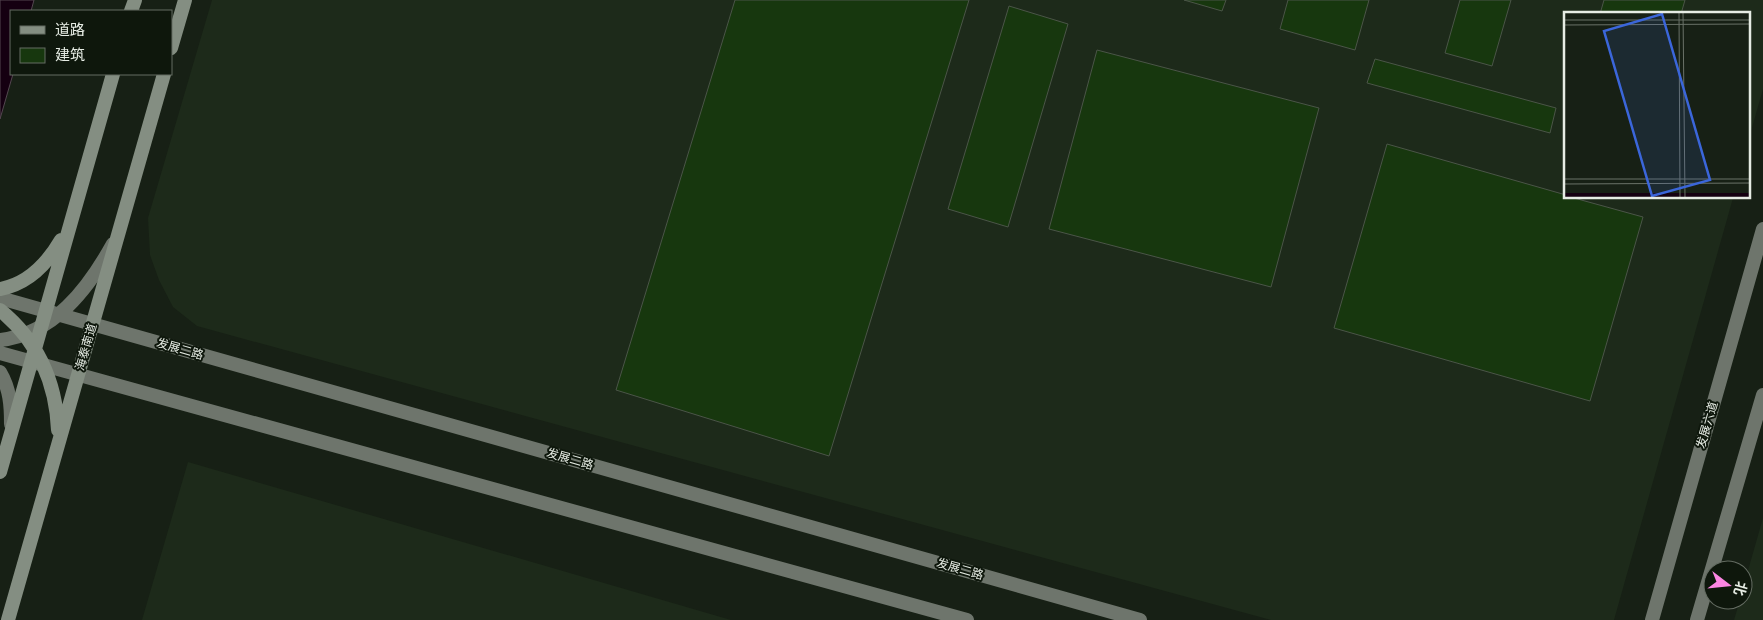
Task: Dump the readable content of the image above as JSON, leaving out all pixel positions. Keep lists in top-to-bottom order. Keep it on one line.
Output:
{"streets":{"main road":["海泰南道","发展二路","发展六道"]},"crossings":[["海泰南道","发展二路"]],"legend":["道路","建筑"],"north":"right"}
